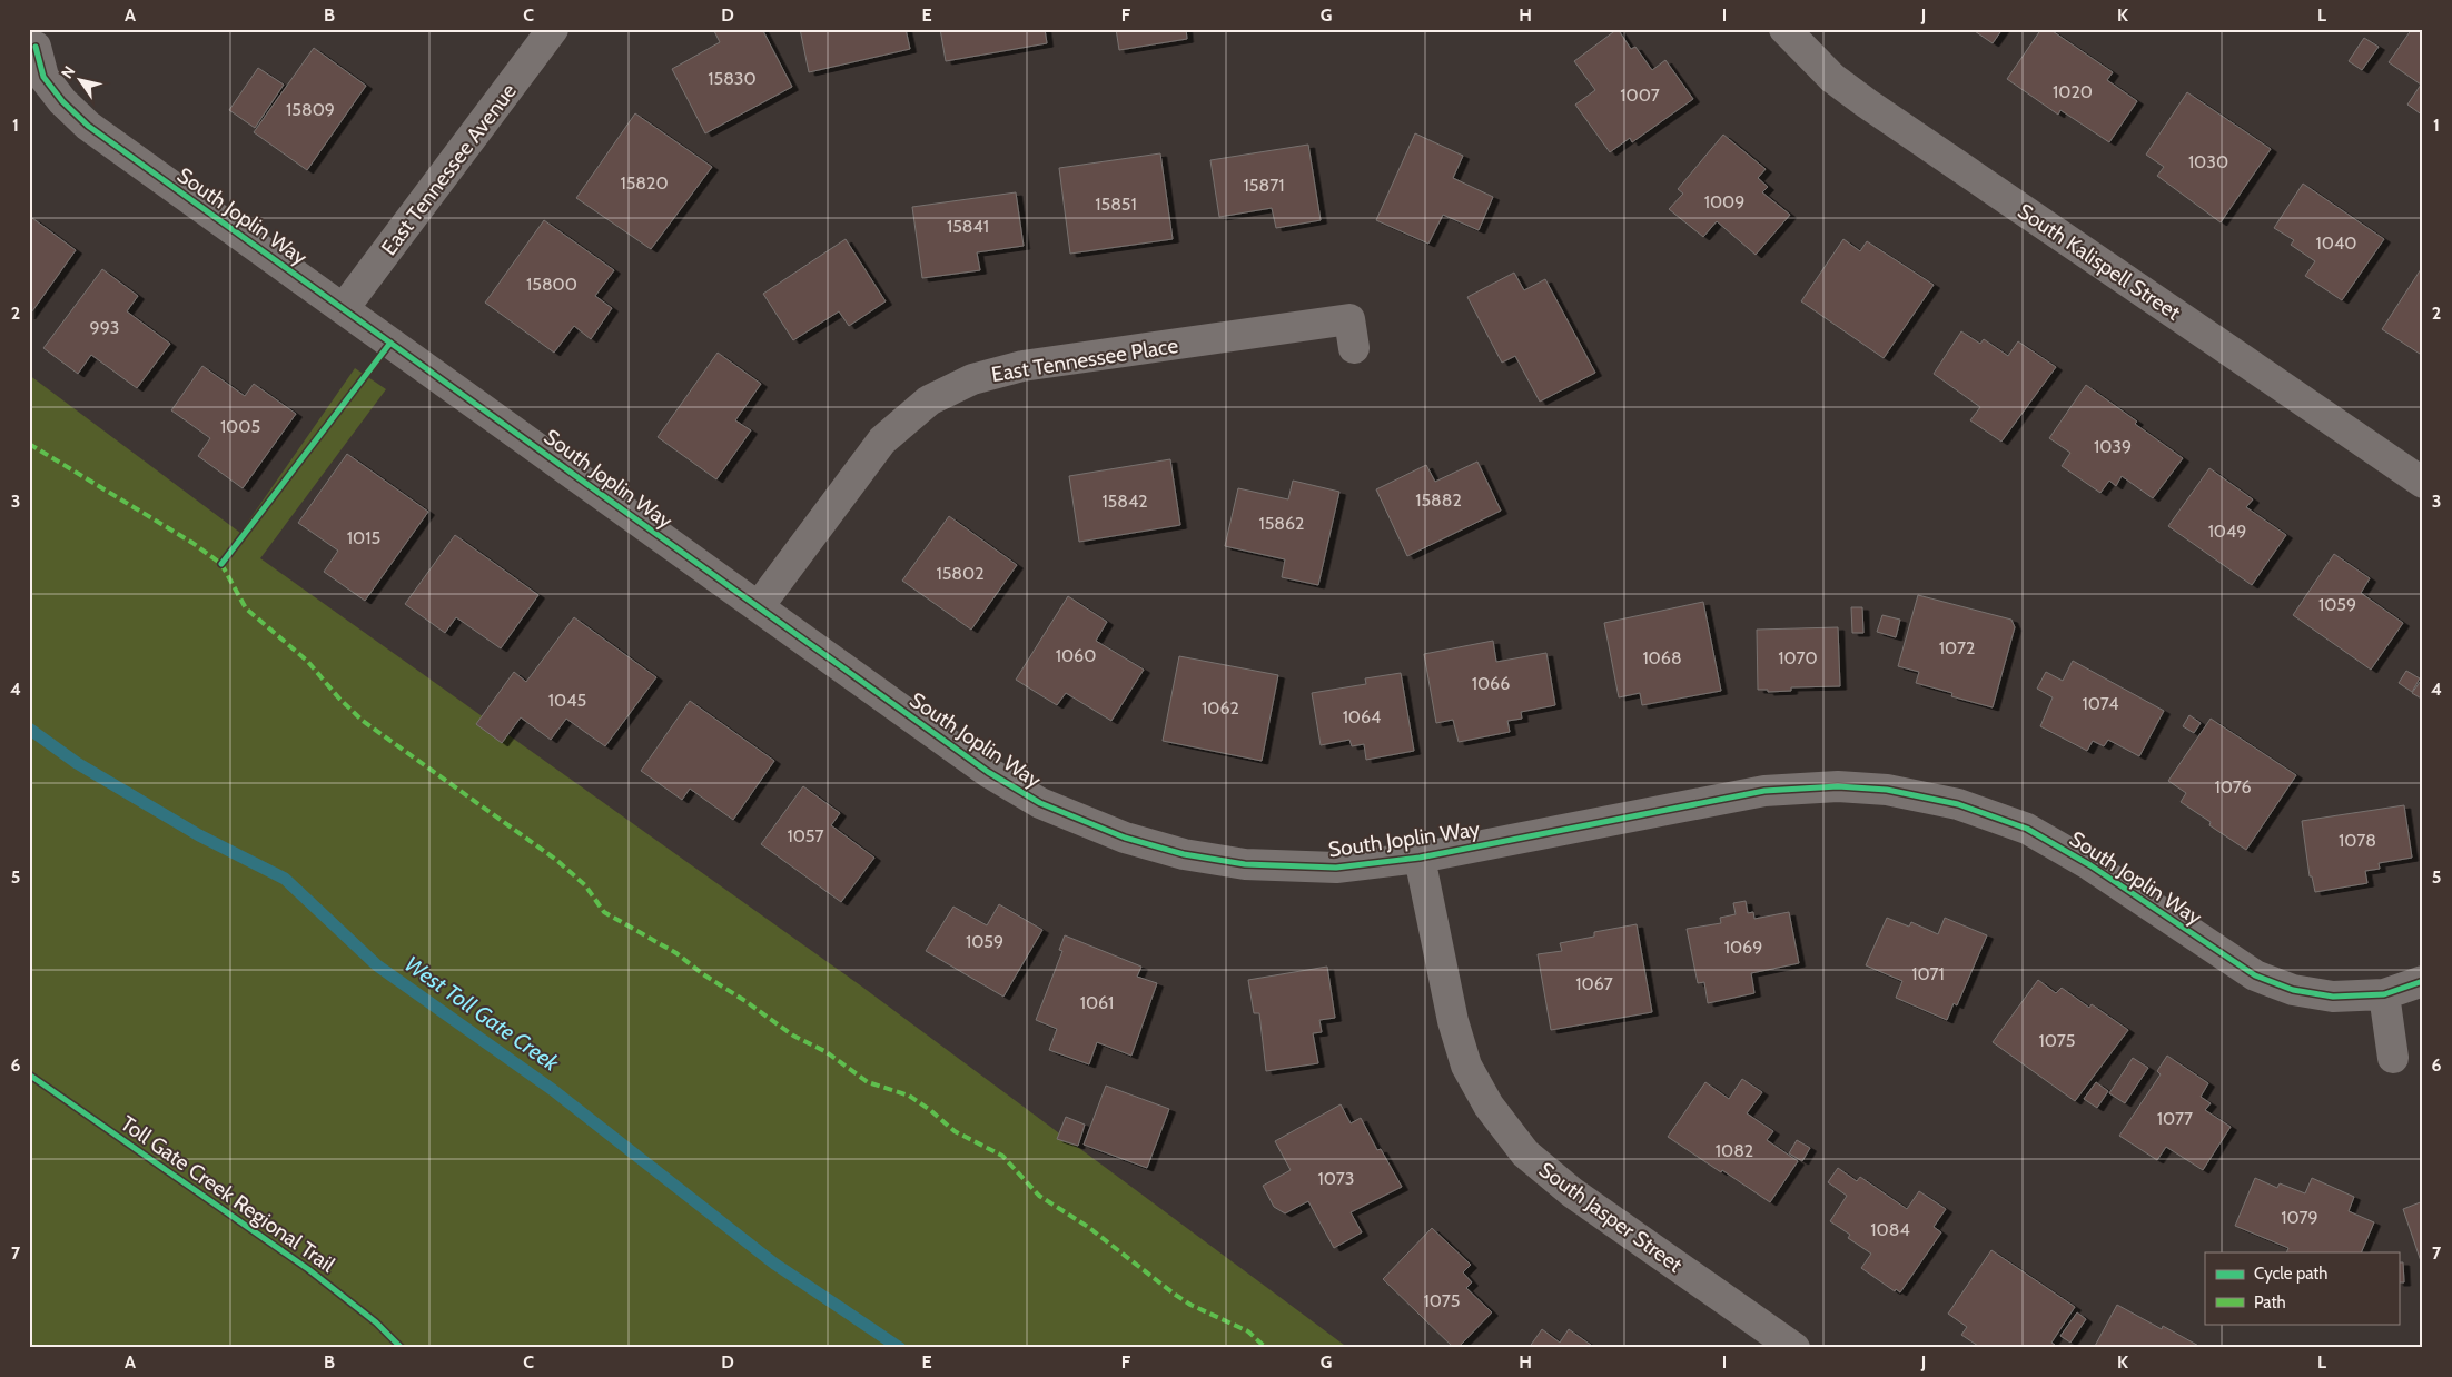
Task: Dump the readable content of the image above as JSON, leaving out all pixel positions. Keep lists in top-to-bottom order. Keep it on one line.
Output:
{"streets":{"street":["East Tennessee Avenue","South Joplin Way","South Kalispell Street","East Tennessee Place","South Jasper Street"],"cycle path":["Toll Gate Creek Regional Trail"]},"crossings":[["East Tennessee Avenue","South Joplin Way"],["South Joplin Way","East Tennessee Place"],["South Joplin Way","South Jasper Street"]],"water":["West Toll Gate Creek"],"house_numbers":["15830","1020","1007","15809","1030","15820","15871","1009","15851","15841","1040","15800","993","1005","1039","15882","15842","15862","1049","1015","15802","1059","1072","1060","1068","1070","1066","1045","1074","1062","1064","1076","1057","1078","1059","1069","1071","1067","1061","1075","1077","1082","1073","1079","1084","1075"],"legend":["Cycle path","Path"],"north":"top left","grid":{"columns":["A","B","C","D","E","F","G","H","I","J","K","L"],"rows":["1","2","3","4","5","6","7"]}}
